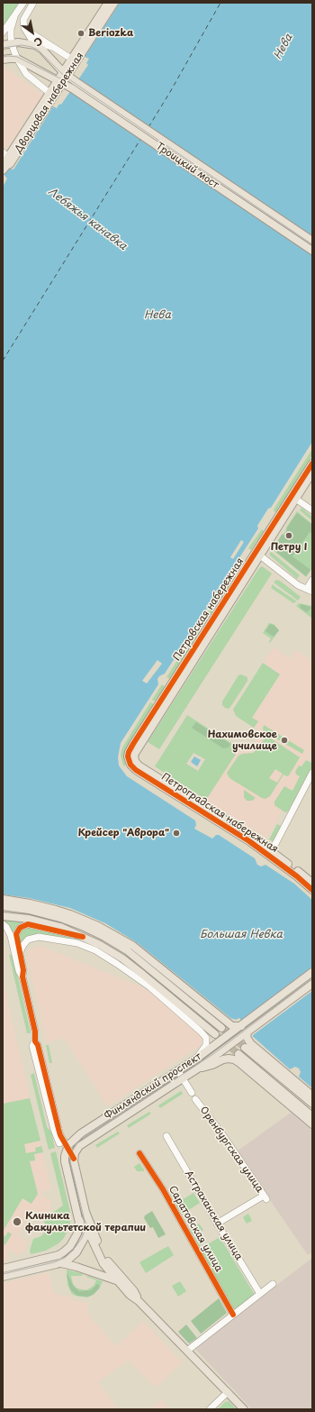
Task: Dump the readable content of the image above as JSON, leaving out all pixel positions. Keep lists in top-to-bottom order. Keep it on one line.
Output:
{"streets":{"main road":["Дворцовая набережная","Троицкий мост","Петровская набережная","Петроградская набережная","Финляндский проспект"],"street":["Оренбургская улица","Астраханская улица","Саратовская улица"]},"crossings":[["Дворцовая набережная","Троицкий мост"],["Петровская набережная","Петроградская набережная"],["Оренбургская улица","Астраханская улица"]],"water":["Нева","Лебяжья канавка","Большая Невка"],"places":["Beriozka","Петру I","Нахимовское училище","Крейсер \"Аврора\"","Клиника факультетской терапии"],"north":"bottom right"}
